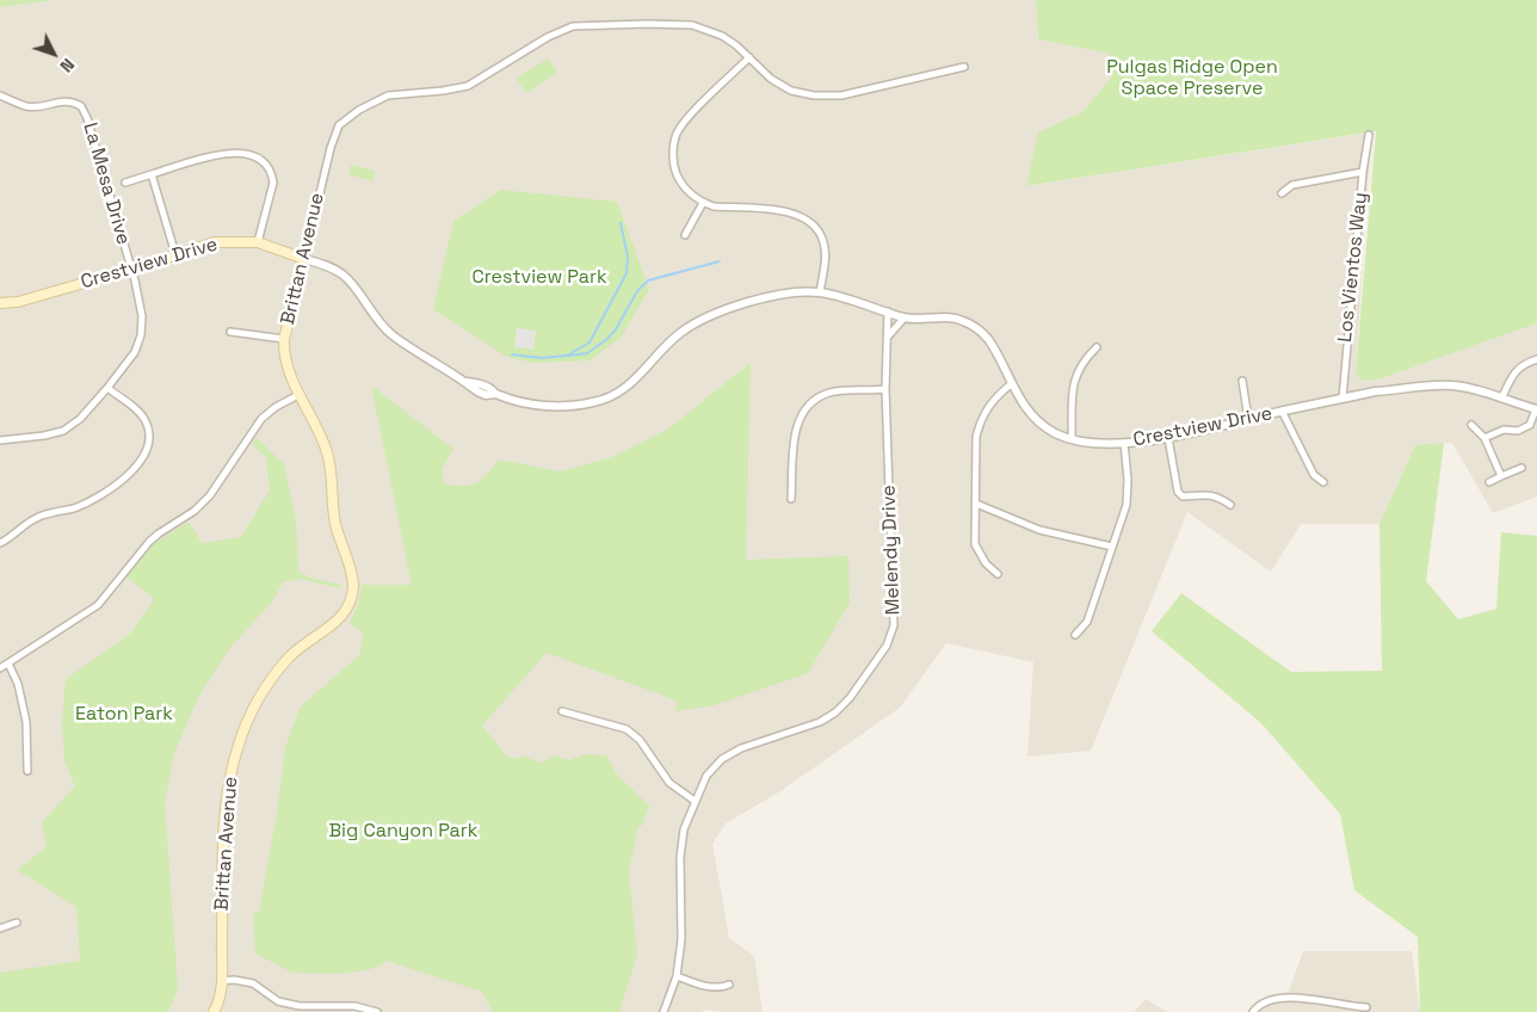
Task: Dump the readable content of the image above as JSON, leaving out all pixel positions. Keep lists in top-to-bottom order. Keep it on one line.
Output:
{"streets":{"main road":["Brittan Avenue","Crestview Drive"],"street":["La Mesa Drive","Los Vientos Way","Melendy Drive"]},"crossings":[["La Mesa Drive","Crestview Drive"],["Brittan Avenue","Crestview Drive"],["Crestview Drive","Los Vientos Way"],["Crestview Drive","Melendy Drive"]],"parks":["Pulgas Ridge Open Space Preserve","Crestview Park","Eaton Park","Big Canyon Park"],"north":"bottom right"}
